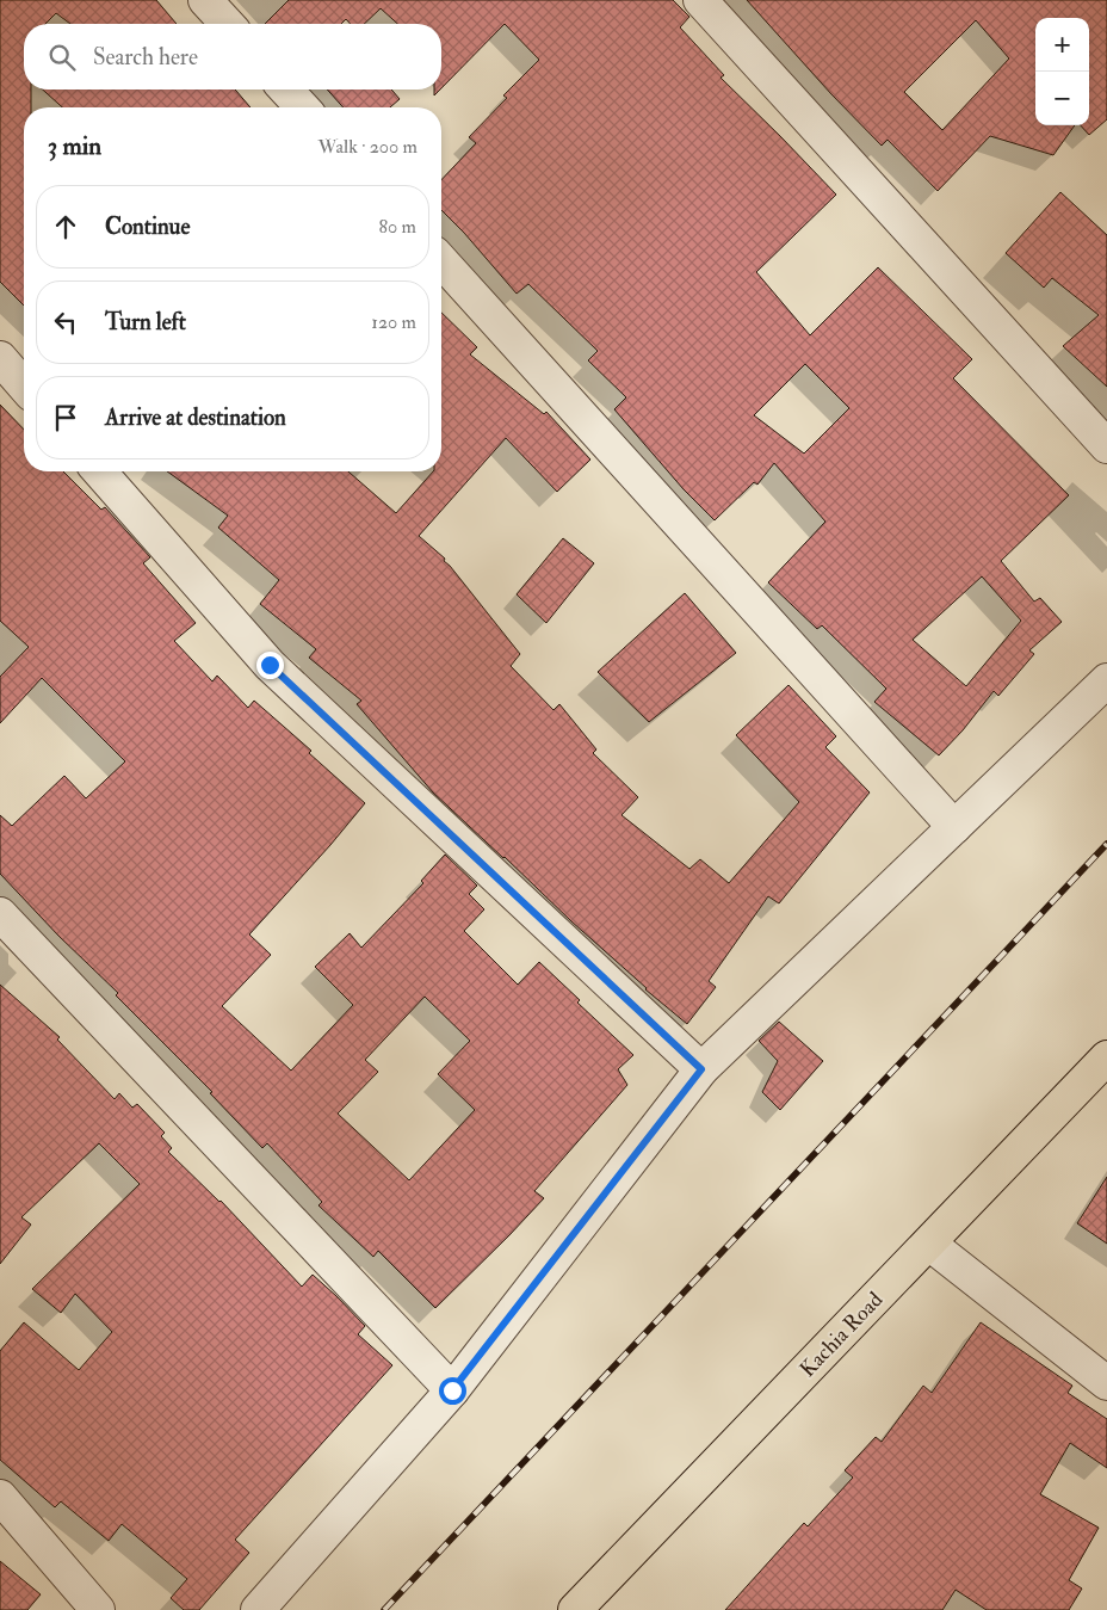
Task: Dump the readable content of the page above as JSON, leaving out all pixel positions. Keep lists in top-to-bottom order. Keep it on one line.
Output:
{"streets":{"main road":["Kachia Road"]},"page":{"map_buttons":["+","−"],"search":"Search here","heading":["3 min","Walk · 200 m"],"list":[["Continue","80 m"],["Turn left","120 m"],"Arrive at destination"]}}
